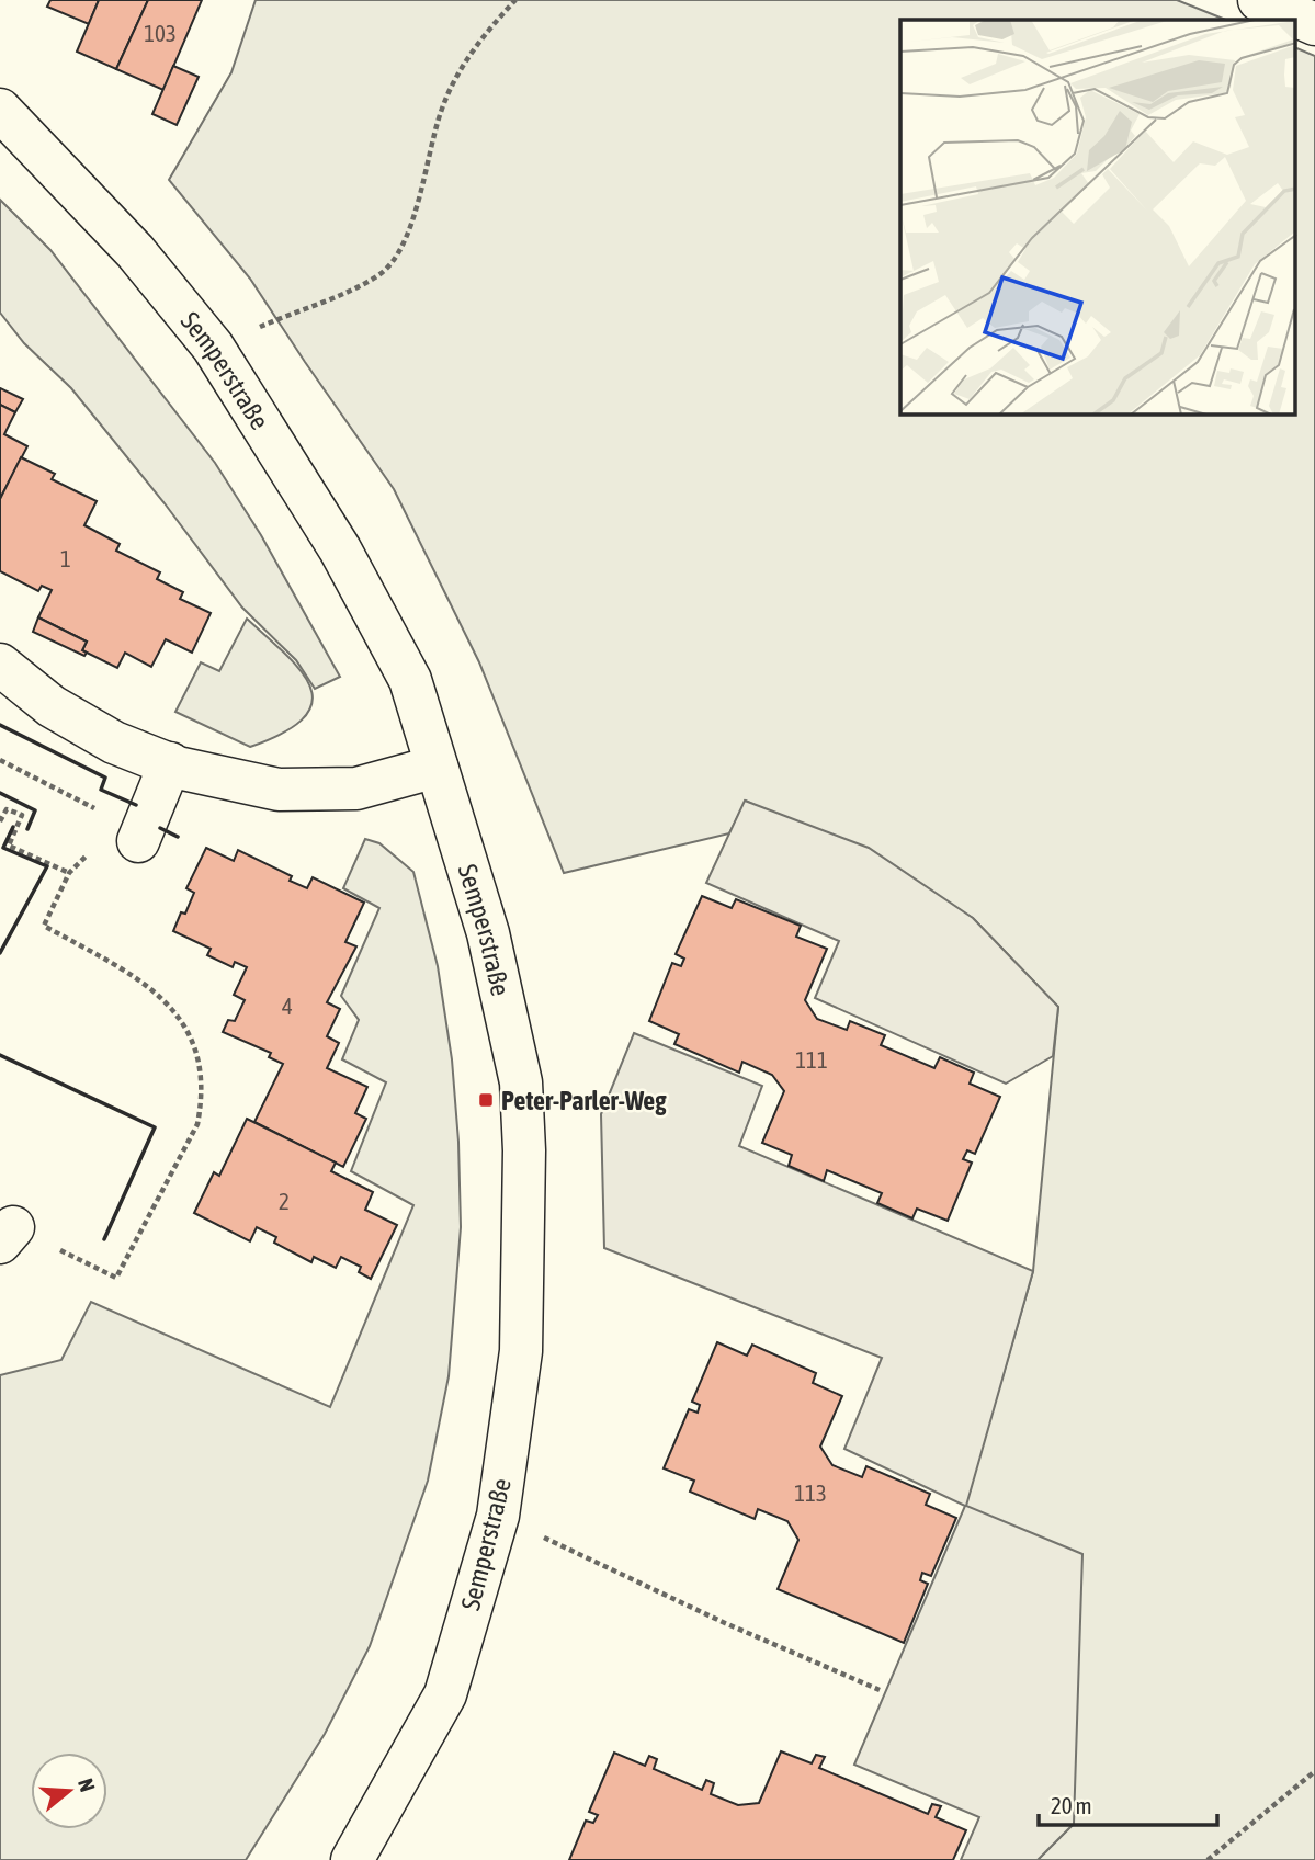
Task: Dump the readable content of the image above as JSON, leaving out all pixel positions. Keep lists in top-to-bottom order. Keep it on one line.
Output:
{"streets":{"street":["Semperstraße"]},"places":{"transit":["Peter-Parler-Weg"]},"house_numbers":["103","1","4","111","2","113"],"scale_bar":"20 m","north":"right"}
